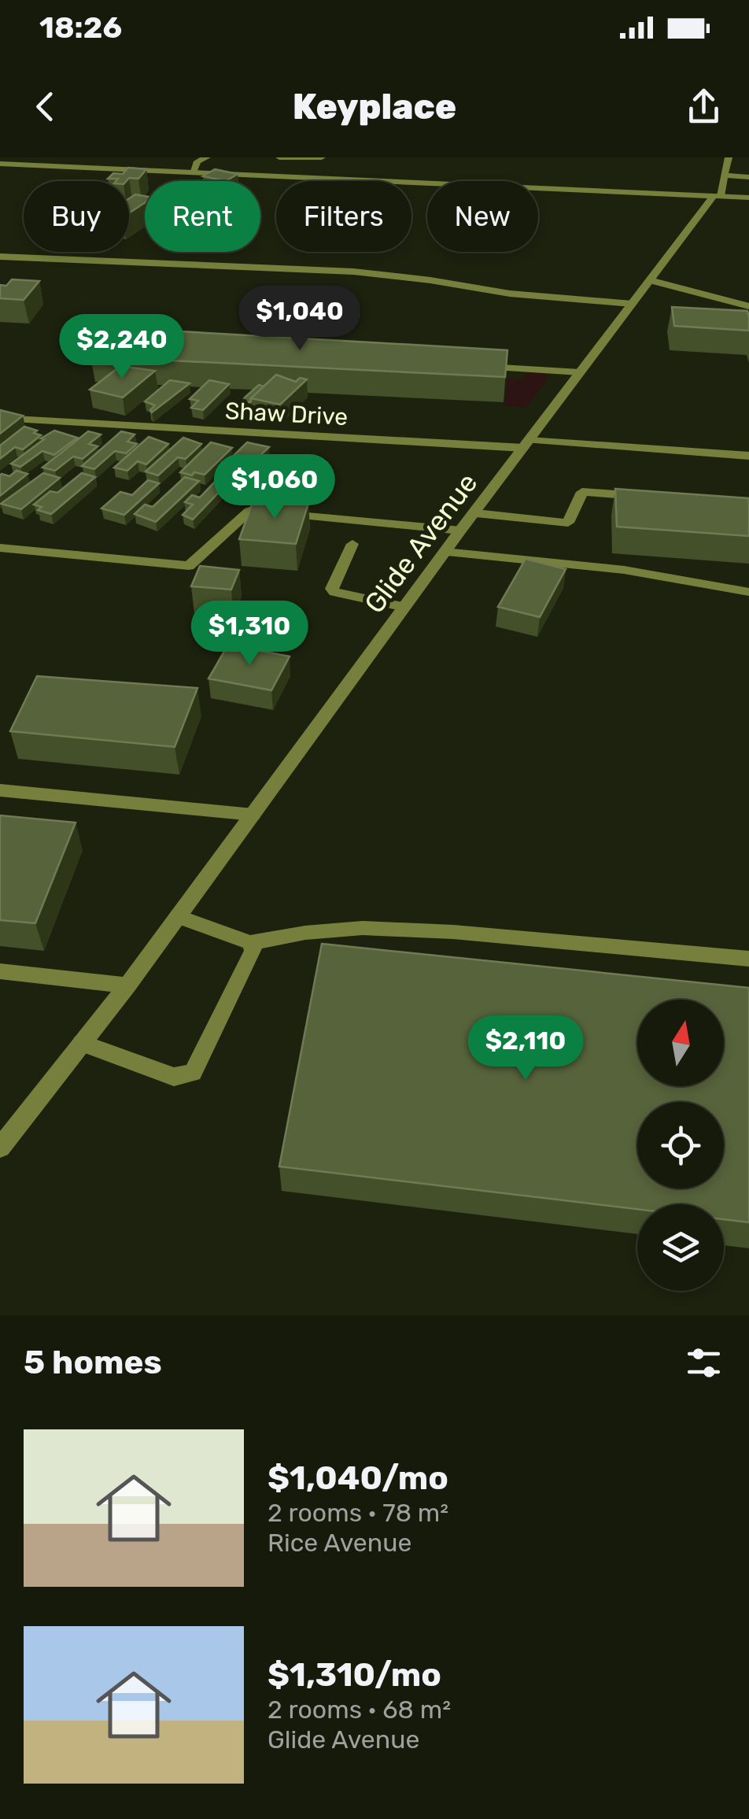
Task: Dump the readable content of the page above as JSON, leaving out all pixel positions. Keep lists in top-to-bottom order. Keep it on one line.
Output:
{"streets":{"street":["Shaw Drive","Glide Avenue"]},"crossings":[["Shaw Drive","Glide Avenue"]],"north":"top","page":{"status":"18:26","header":"Keyplace","chip":["Buy","Rent","Filters","New"],"price":["$1,040","$2,240","$1,060","$1,310","$2,110"],"heading":"5 homes","list":[{"name":"$1,040/mo","note":"2 rooms · 78 m² · Rice Avenue"},{"name":"$1,310/mo","note":"2 rooms · 68 m² · Glide Avenue"}]}}
